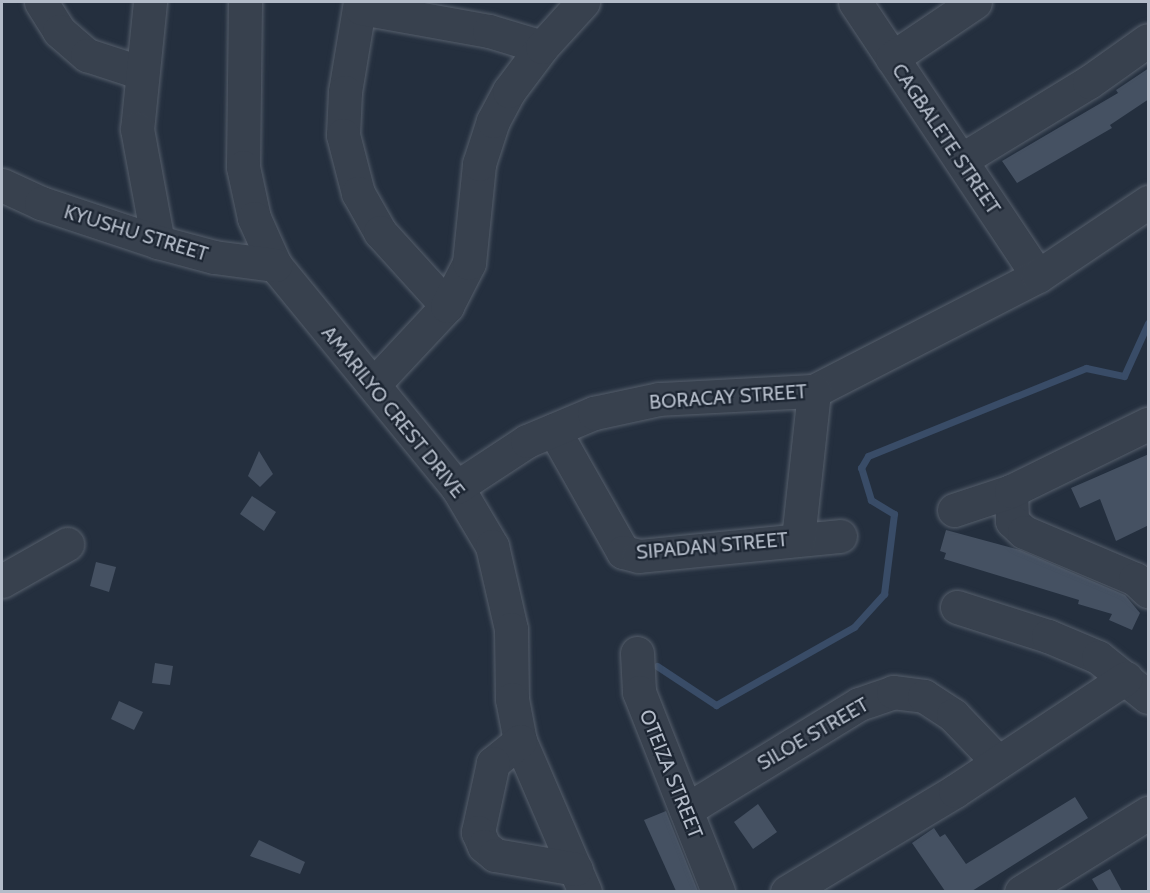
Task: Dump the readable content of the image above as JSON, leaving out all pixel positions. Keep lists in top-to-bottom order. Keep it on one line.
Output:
{"streets":{"street":["CAGBALETE STREET","KYUSHU STREET","BORACAY STREET","AMARILYO CREST DRIVE","SIPADAN STREET","SILOE STREET","OTEIZA STREET"]},"crossings":[["CAGBALETE STREET","BORACAY STREET"],["KYUSHU STREET","AMARILYO CREST DRIVE"],["BORACAY STREET","AMARILYO CREST DRIVE"],["BORACAY STREET","SIPADAN STREET"],["SILOE STREET","OTEIZA STREET"]]}
